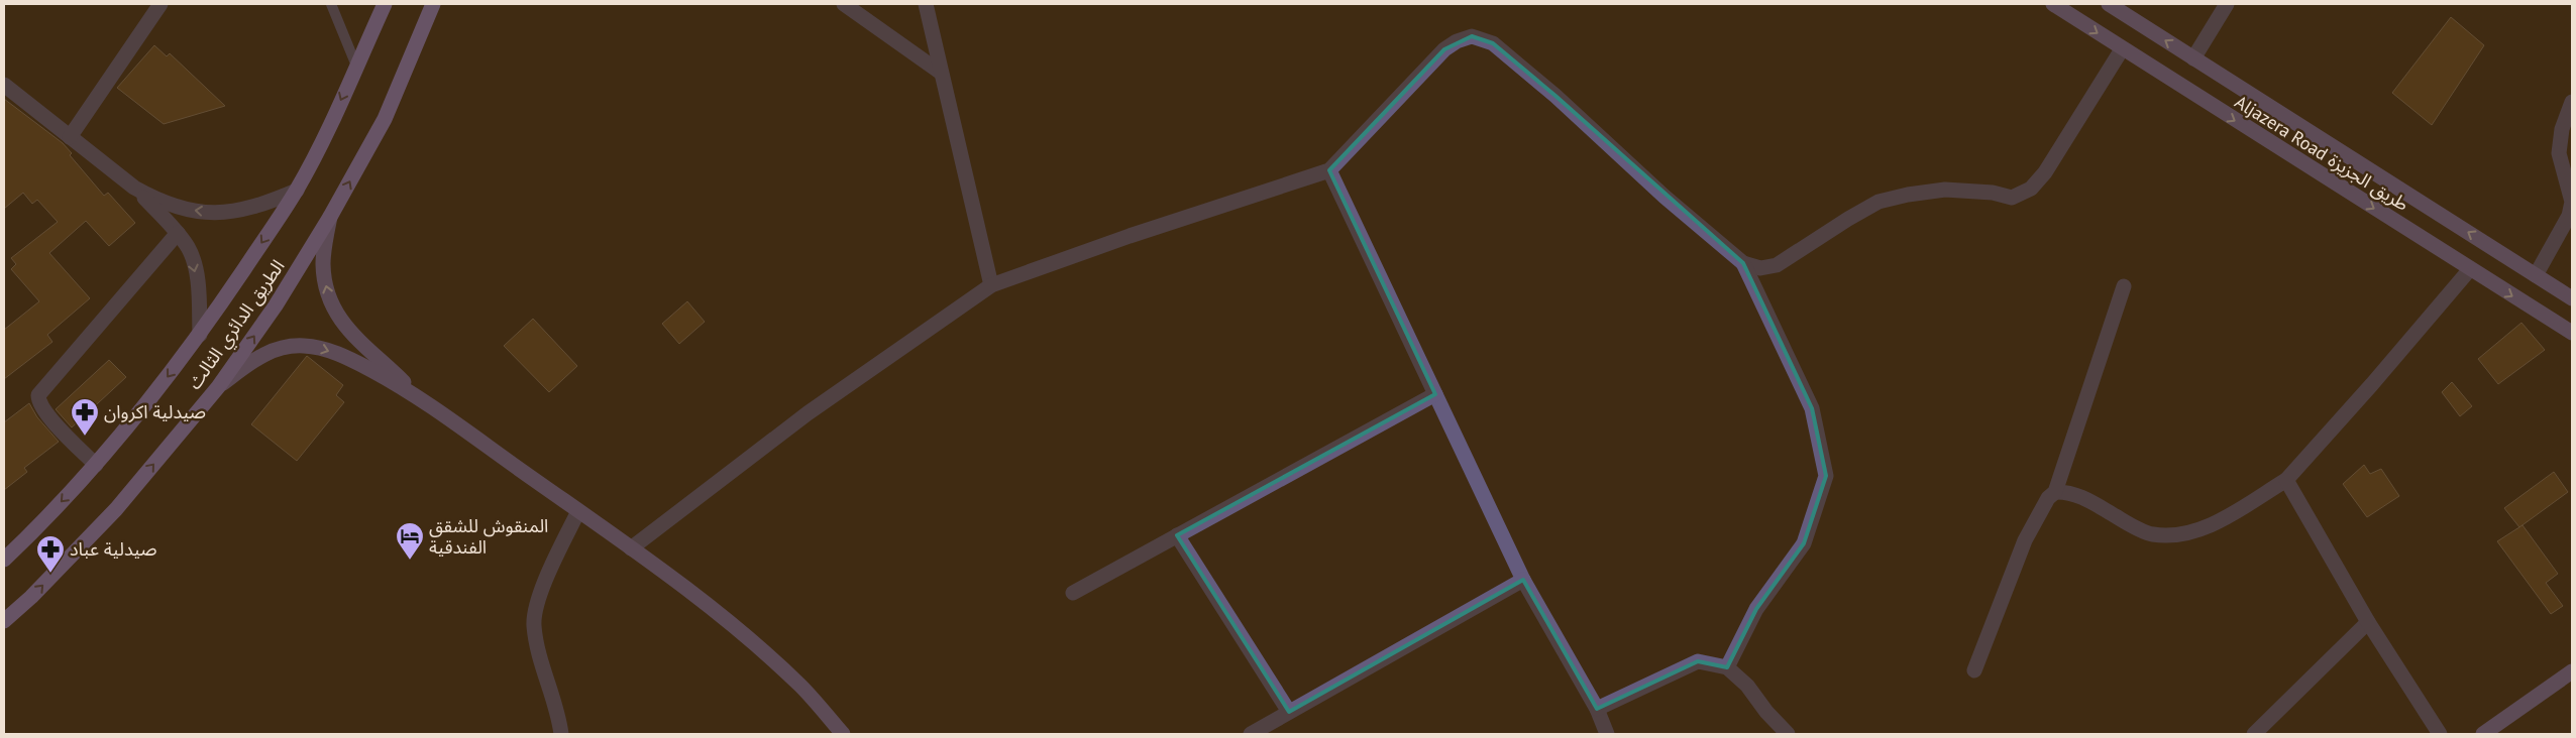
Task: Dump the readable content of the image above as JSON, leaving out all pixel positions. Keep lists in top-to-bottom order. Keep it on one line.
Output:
{"streets":{"main road":["Aljazera Road طريق الجزيزة","الطريق الدائري الثالث"]},"places":{"pharmacy":["صيدلية اكروان","صيدلية عباد"],"hotel":["المنقوش للشقق الفندقية"]}}
